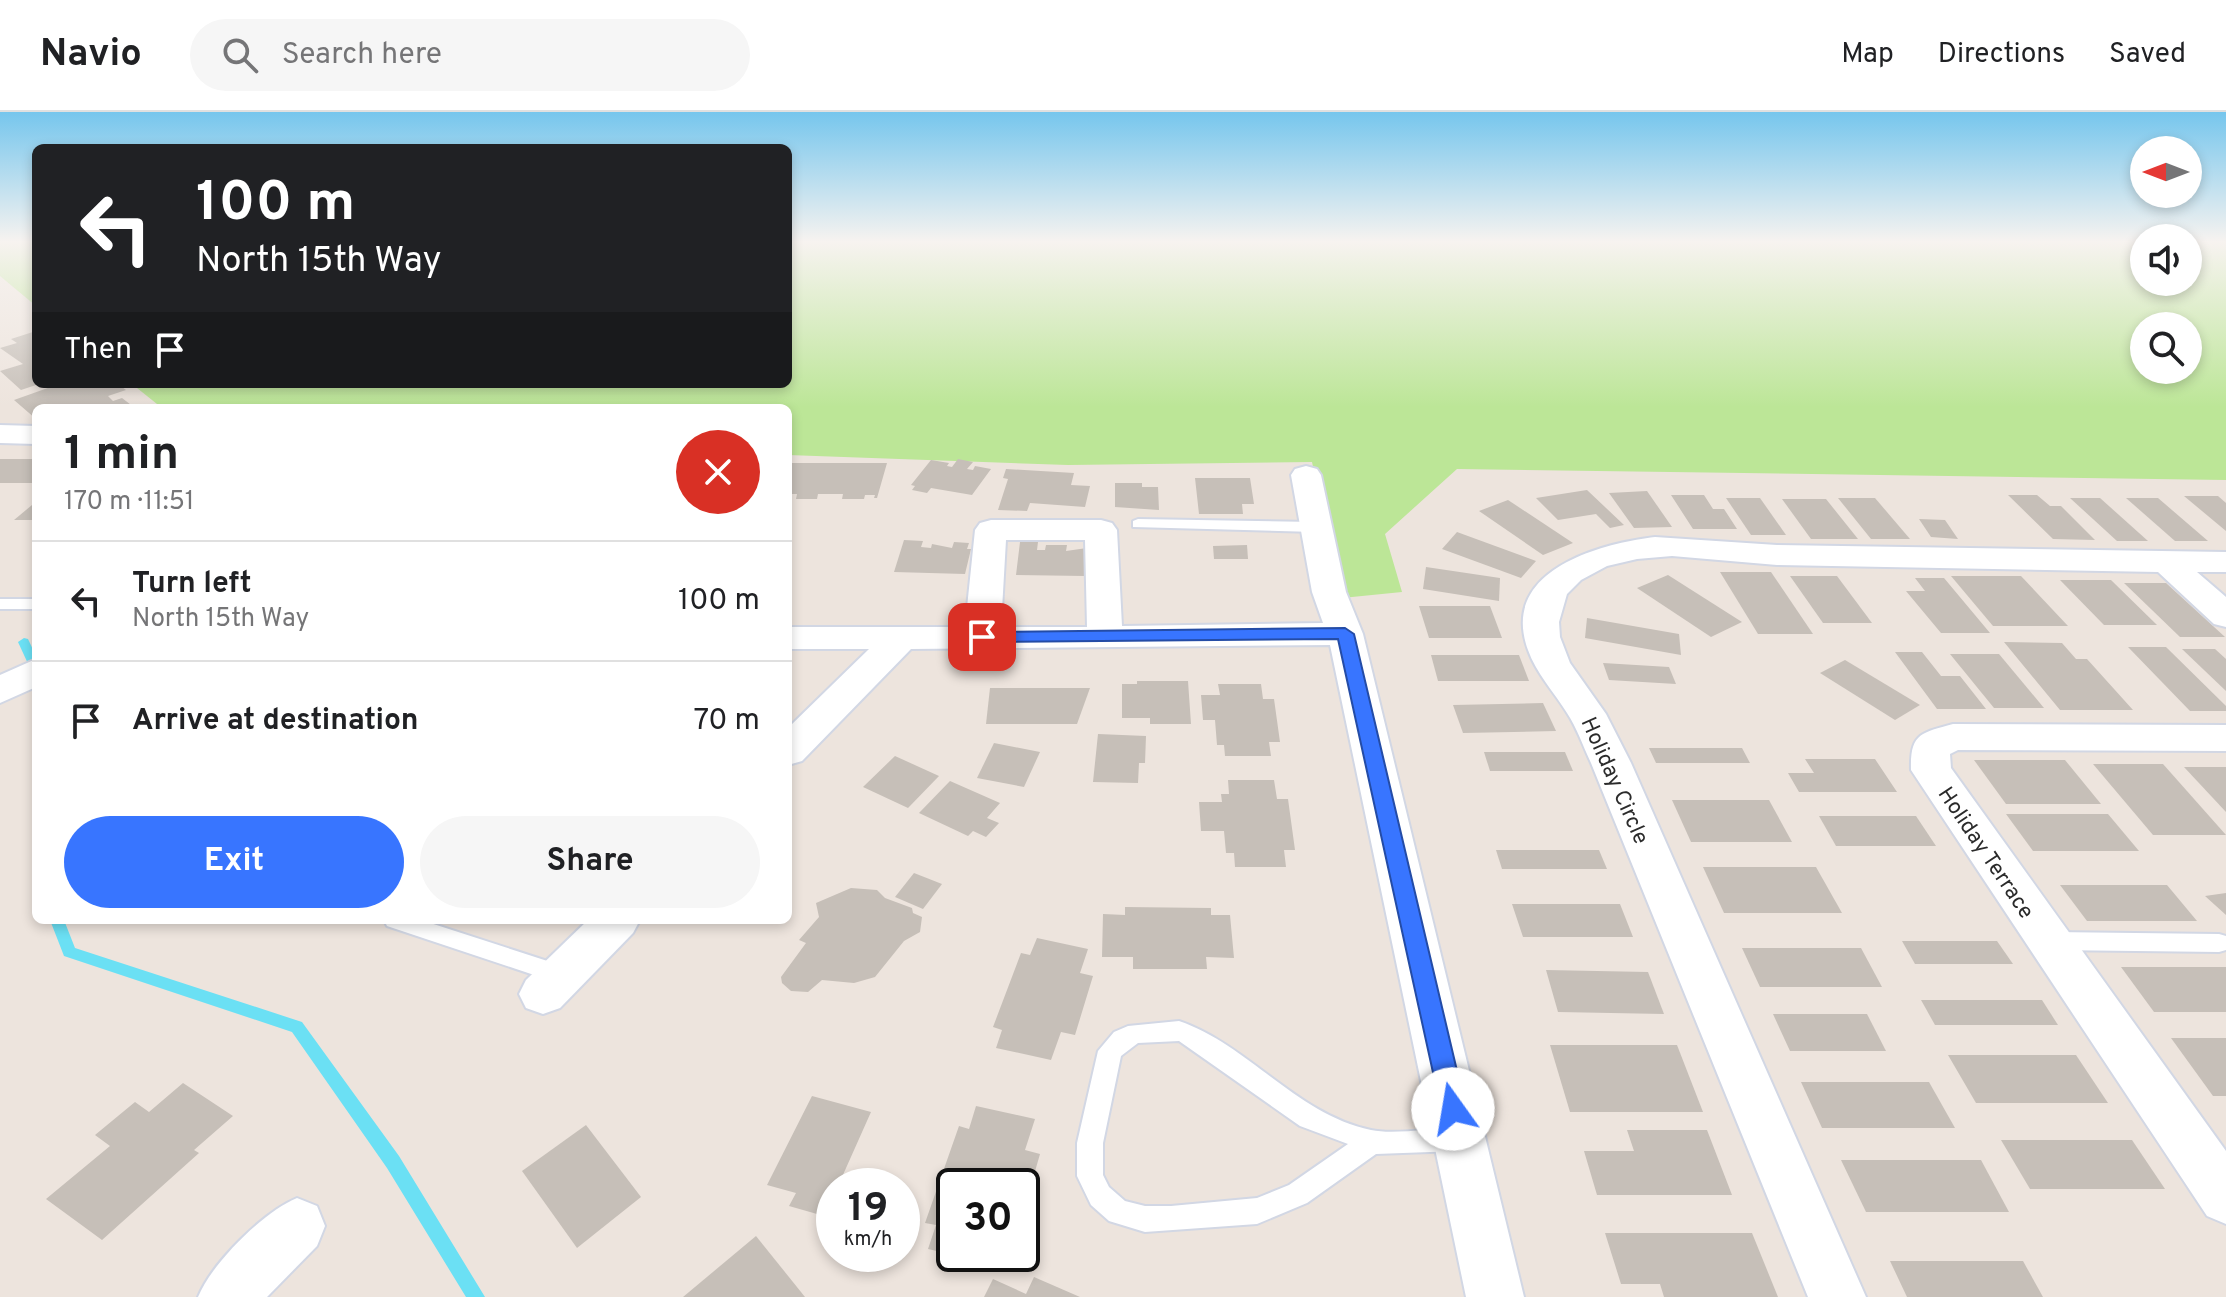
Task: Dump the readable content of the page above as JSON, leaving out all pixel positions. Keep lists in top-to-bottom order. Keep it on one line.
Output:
{"streets":{"street":["Holiday Circle","Holiday Terrace"]},"north":"left","page":{"header":"Navio","search":"Search here","nav":["Map","Directions","Saved"],"turn":["100 m","North 15th Way"],"then":"Then","heading":["1 min","170 m · 11:51"],"list":[{"name":"Turn left","note":"North 15th Way","value":"100 m"},{"name":"Arrive at destination","value":"70 m"}],"buttons":["Exit","Share"],"speed":"19 km/h","limit":"30"}}
